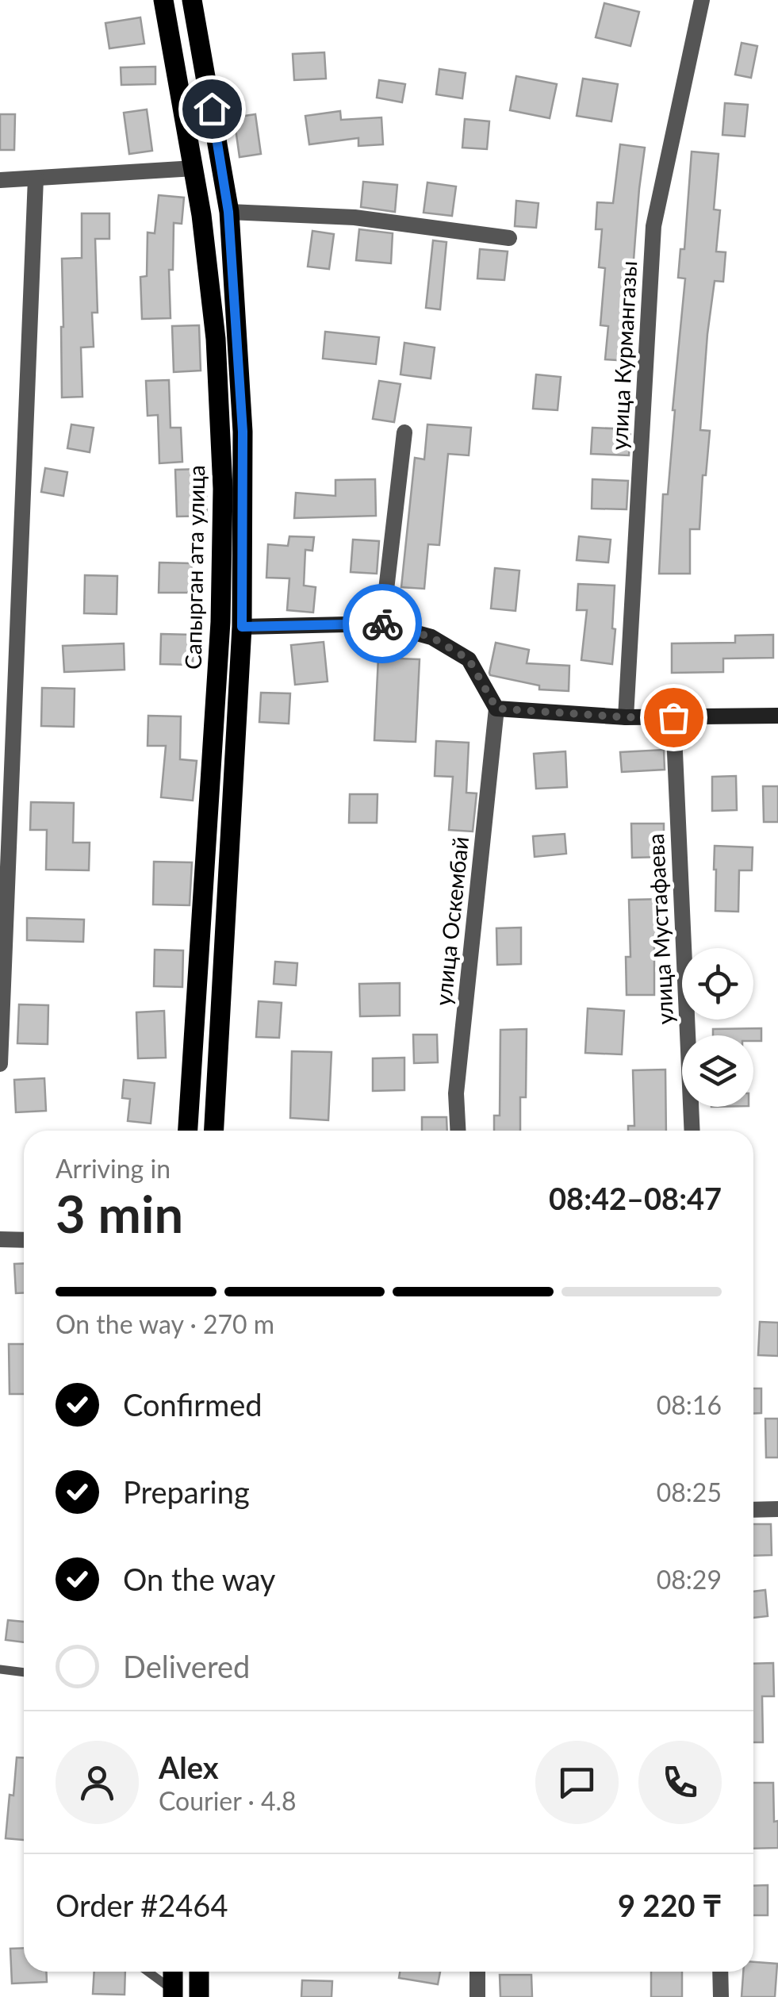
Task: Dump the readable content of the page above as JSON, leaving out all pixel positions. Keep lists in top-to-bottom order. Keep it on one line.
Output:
{"streets":{"main road":["Сапырган ата улица"],"street":["улица Курмангазы","улица Оскембай","улица Мустафаева"]},"page":{"heading":["3 min","Arriving in","08:42–08:47"],"panel":["Alex","Courier · 4.8","Order #2464","9 220 ₸"],"bar":"On the way · 270 m","list":[["Confirmed","08:16"],["Preparing","08:25"],["On the way","08:29"],"Delivered"]}}
